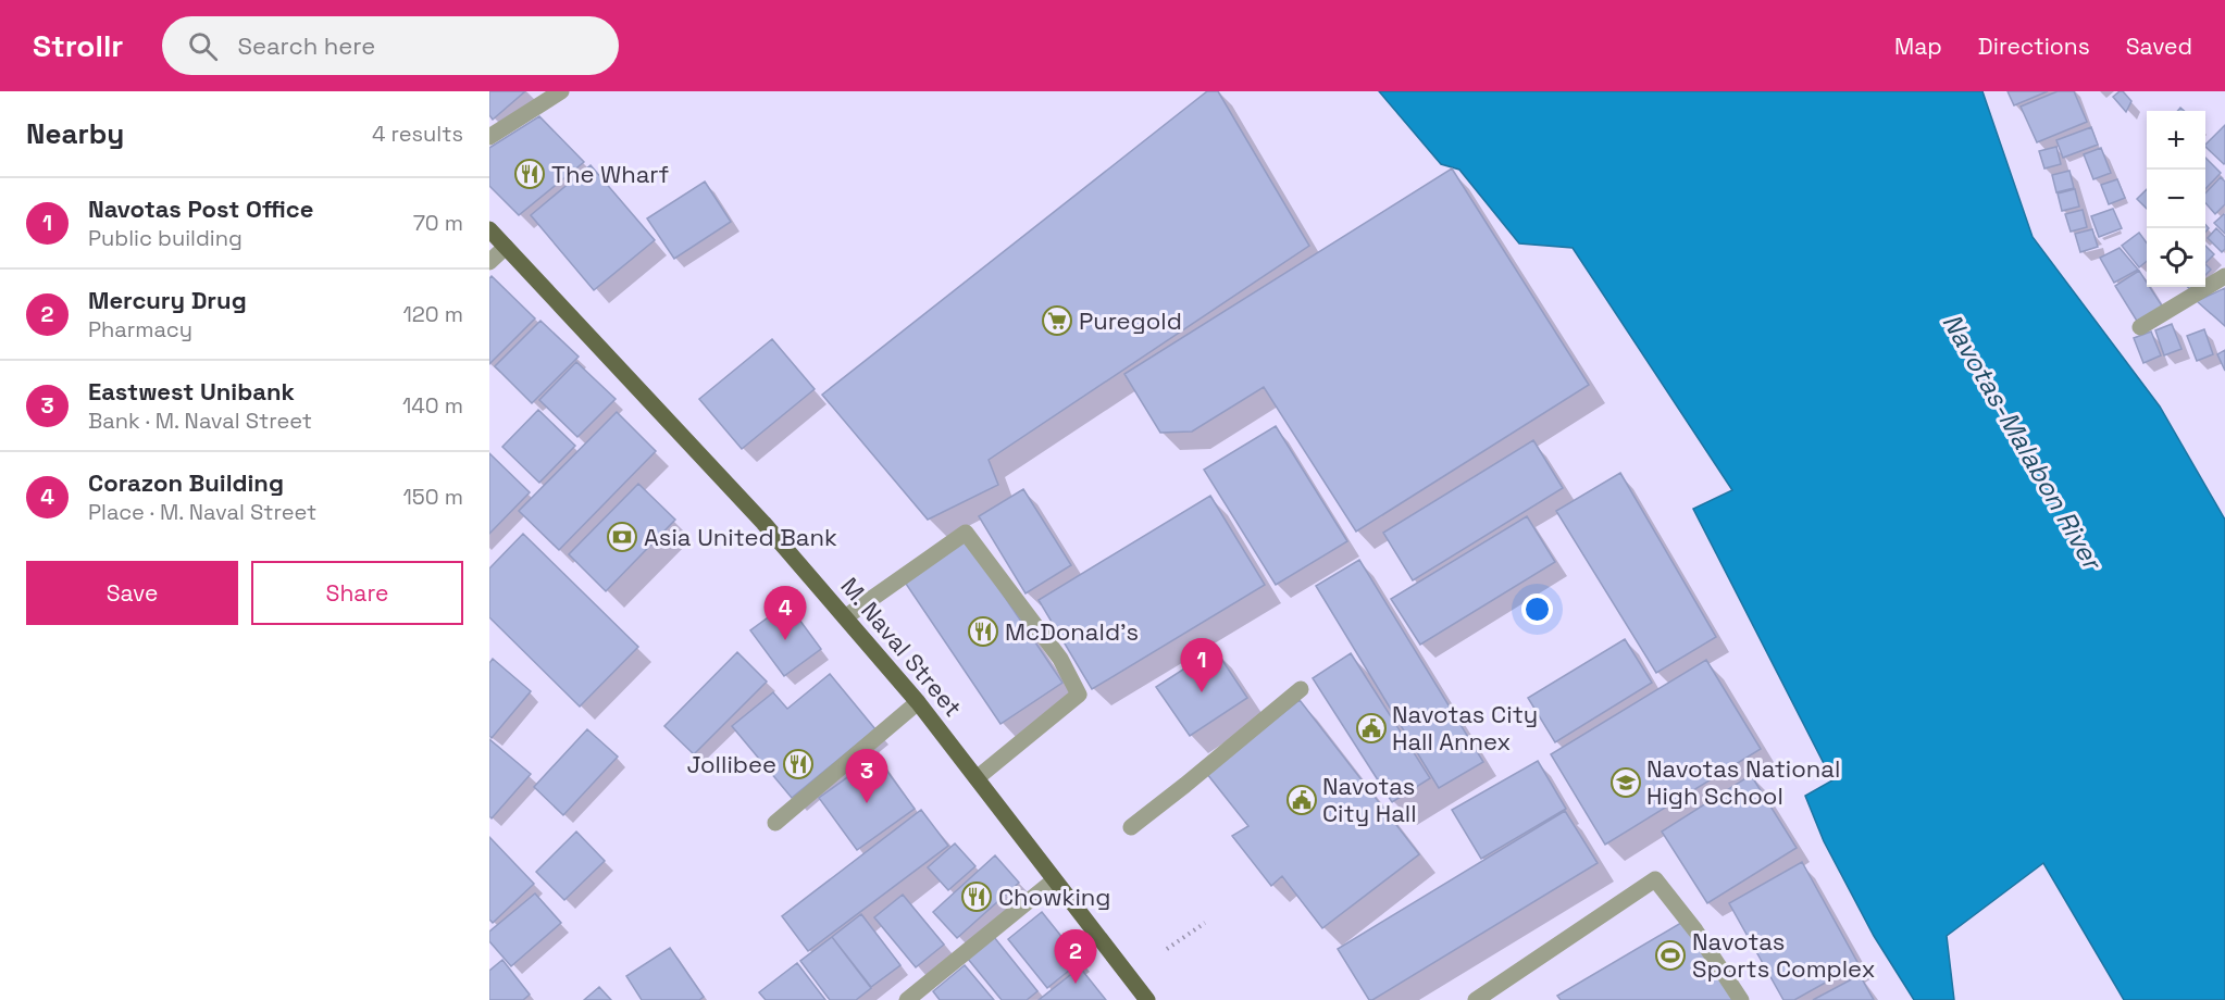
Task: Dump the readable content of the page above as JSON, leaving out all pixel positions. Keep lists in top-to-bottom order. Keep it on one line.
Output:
{"streets":{"main road":["M. Naval Street"]},"water":["Navotas-Malabon River"],"places":{"restaurant":["The Wharf","McDonald's","Jollibee","Chowking"],"supermarket":["Puregold"],"bank":["Asia United Bank"],"public building":["Navotas City Hall Annex","Navotas City Hall"],"school or university":["Navotas National High School"],"sports":["Navotas Sports Complex"]},"page":{"header":"Strollr","search":"Search here","nav":["Map","Directions","Saved"],"heading":["Nearby","4 results"],"map_buttons":["+","−"],"list":[{"mark":"1","name":"Navotas Post Office","note":"Public building","value":"70 m"},{"mark":"2","name":"Mercury Drug","note":"Pharmacy","value":"120 m"},{"mark":"3","name":"Eastwest Unibank","note":"Bank · M. Naval Street","value":"140 m"},{"mark":"4","name":"Corazon Building","note":"Place · M. Naval Street","value":"150 m"}],"buttons":["Save","Share"],"pins":["4","1","3","2"]}}
